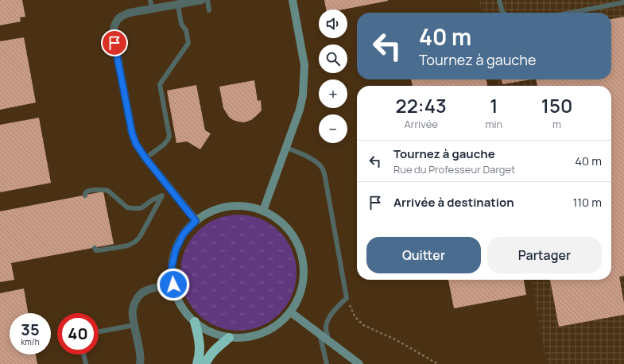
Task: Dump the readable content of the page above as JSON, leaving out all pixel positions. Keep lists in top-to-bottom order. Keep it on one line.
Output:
{"page":{"map_buttons":["+","−"],"turn":["40 m","Tournez à gauche"],"eta":["22:43","Arrivée","1","min","150","m"],"list":[{"name":"Tournez à gauche","note":"Rue du Professeur Darget","value":"40 m"},{"name":"Arrivée à destination","value":"110 m"}],"buttons":["Quitter","Partager"],"speed":"35 km/h","limit":"40"}}
